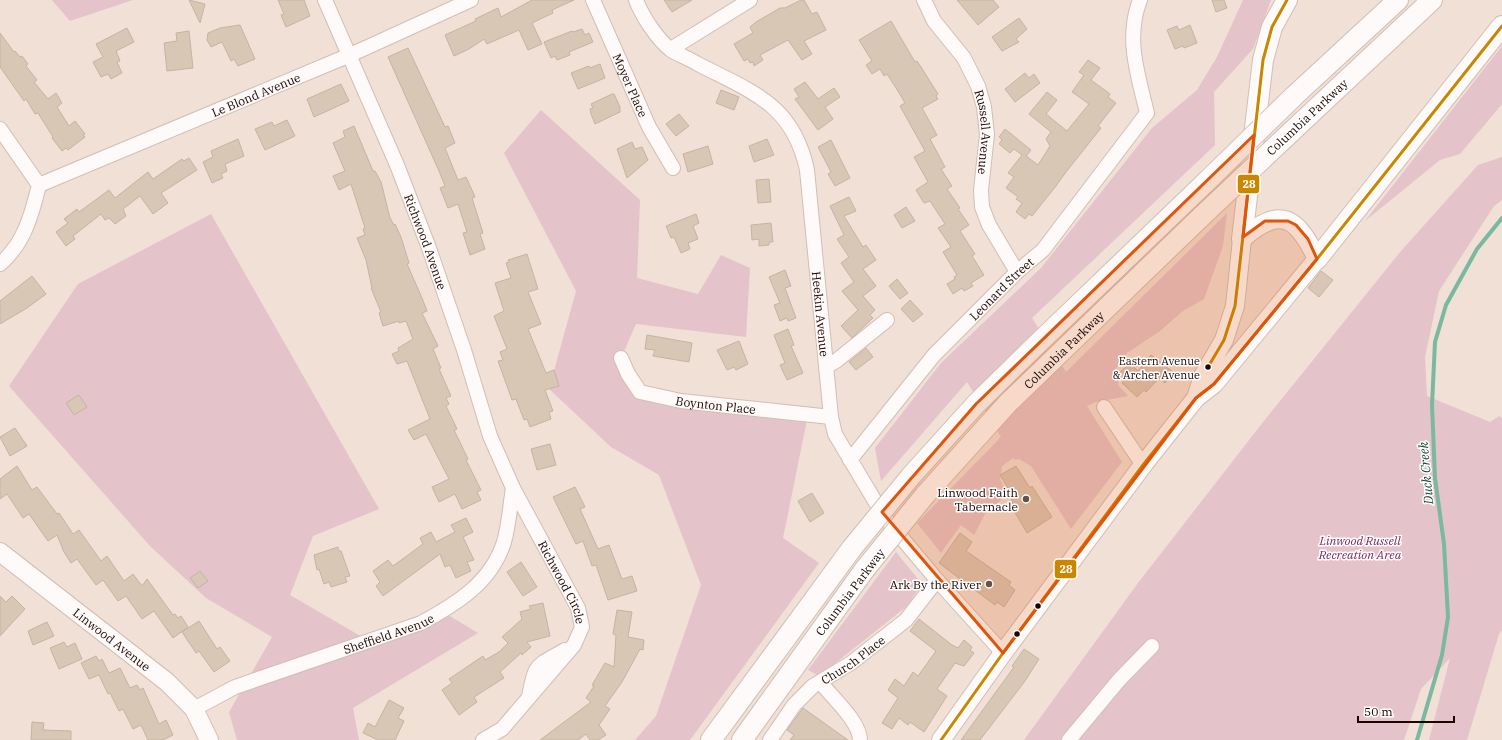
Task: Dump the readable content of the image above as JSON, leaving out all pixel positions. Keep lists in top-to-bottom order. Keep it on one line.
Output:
{"streets":{"highway":["Columbia Parkway"],"main road":["Linwood Avenue"],"street":["Moyer Place","Le Blond Avenue","Russell Avenue","Richwood Avenue","Leonard Street","Heekin Avenue","Boynton Place","Richwood Circle","Sheffield Avenue","Church Place"]},"crossings":[["Le Blond Avenue","Richwood Avenue"],["Russell Avenue","Leonard Street"],["Richwood Avenue","Richwood Circle"],["Richwood Avenue","Sheffield Avenue"],["Leonard Street","Heekin Avenue"],["Heekin Avenue","Boynton Place"],["Heekin Avenue","Church Place"],["Richwood Circle","Sheffield Avenue"],["Sheffield Avenue","Linwood Avenue"]],"water":["Duck Creek"],"parks":["Linwood Russell Recreation Area"],"places":["Eastern Avenue & Archer Avenue","Linwood Faith Tabernacle","Ark By the River"],"lines":["transit line 28"],"scale_bar":"50 m"}
